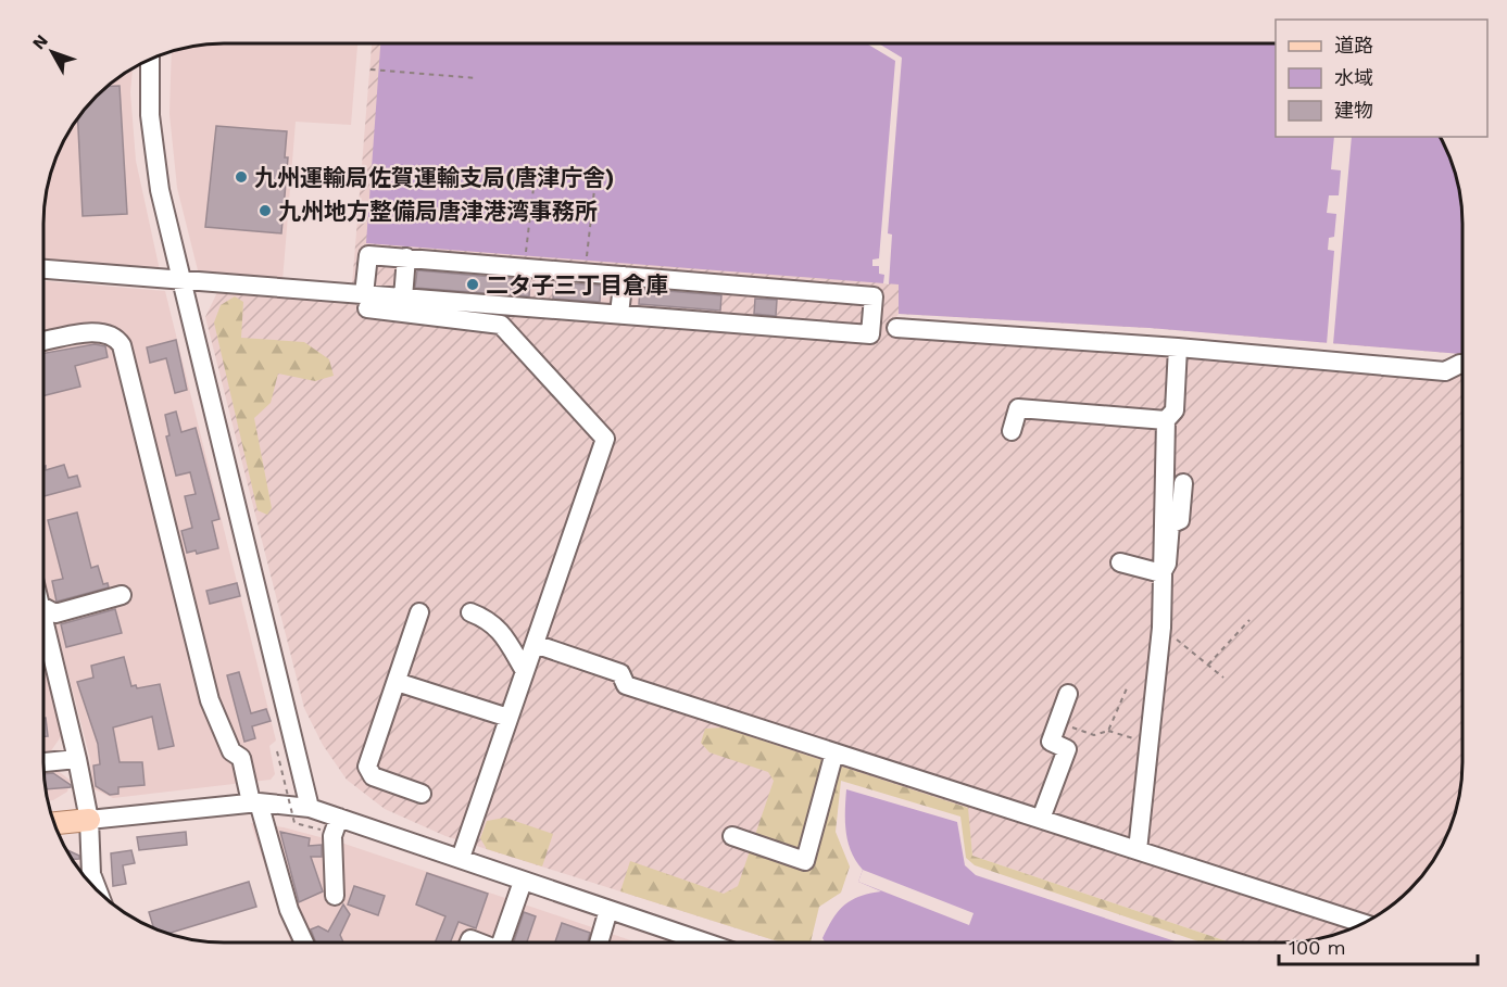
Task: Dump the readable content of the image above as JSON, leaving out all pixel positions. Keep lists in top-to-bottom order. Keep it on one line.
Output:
{"places":["九州運輸局佐賀運輸支局(唐津庁舎)","九州地方整備局唐津港湾事務所","二タ子三丁目倉庫"],"legend":["道路","水域","建物"],"scale_bar":"100 m","north":"top left"}
